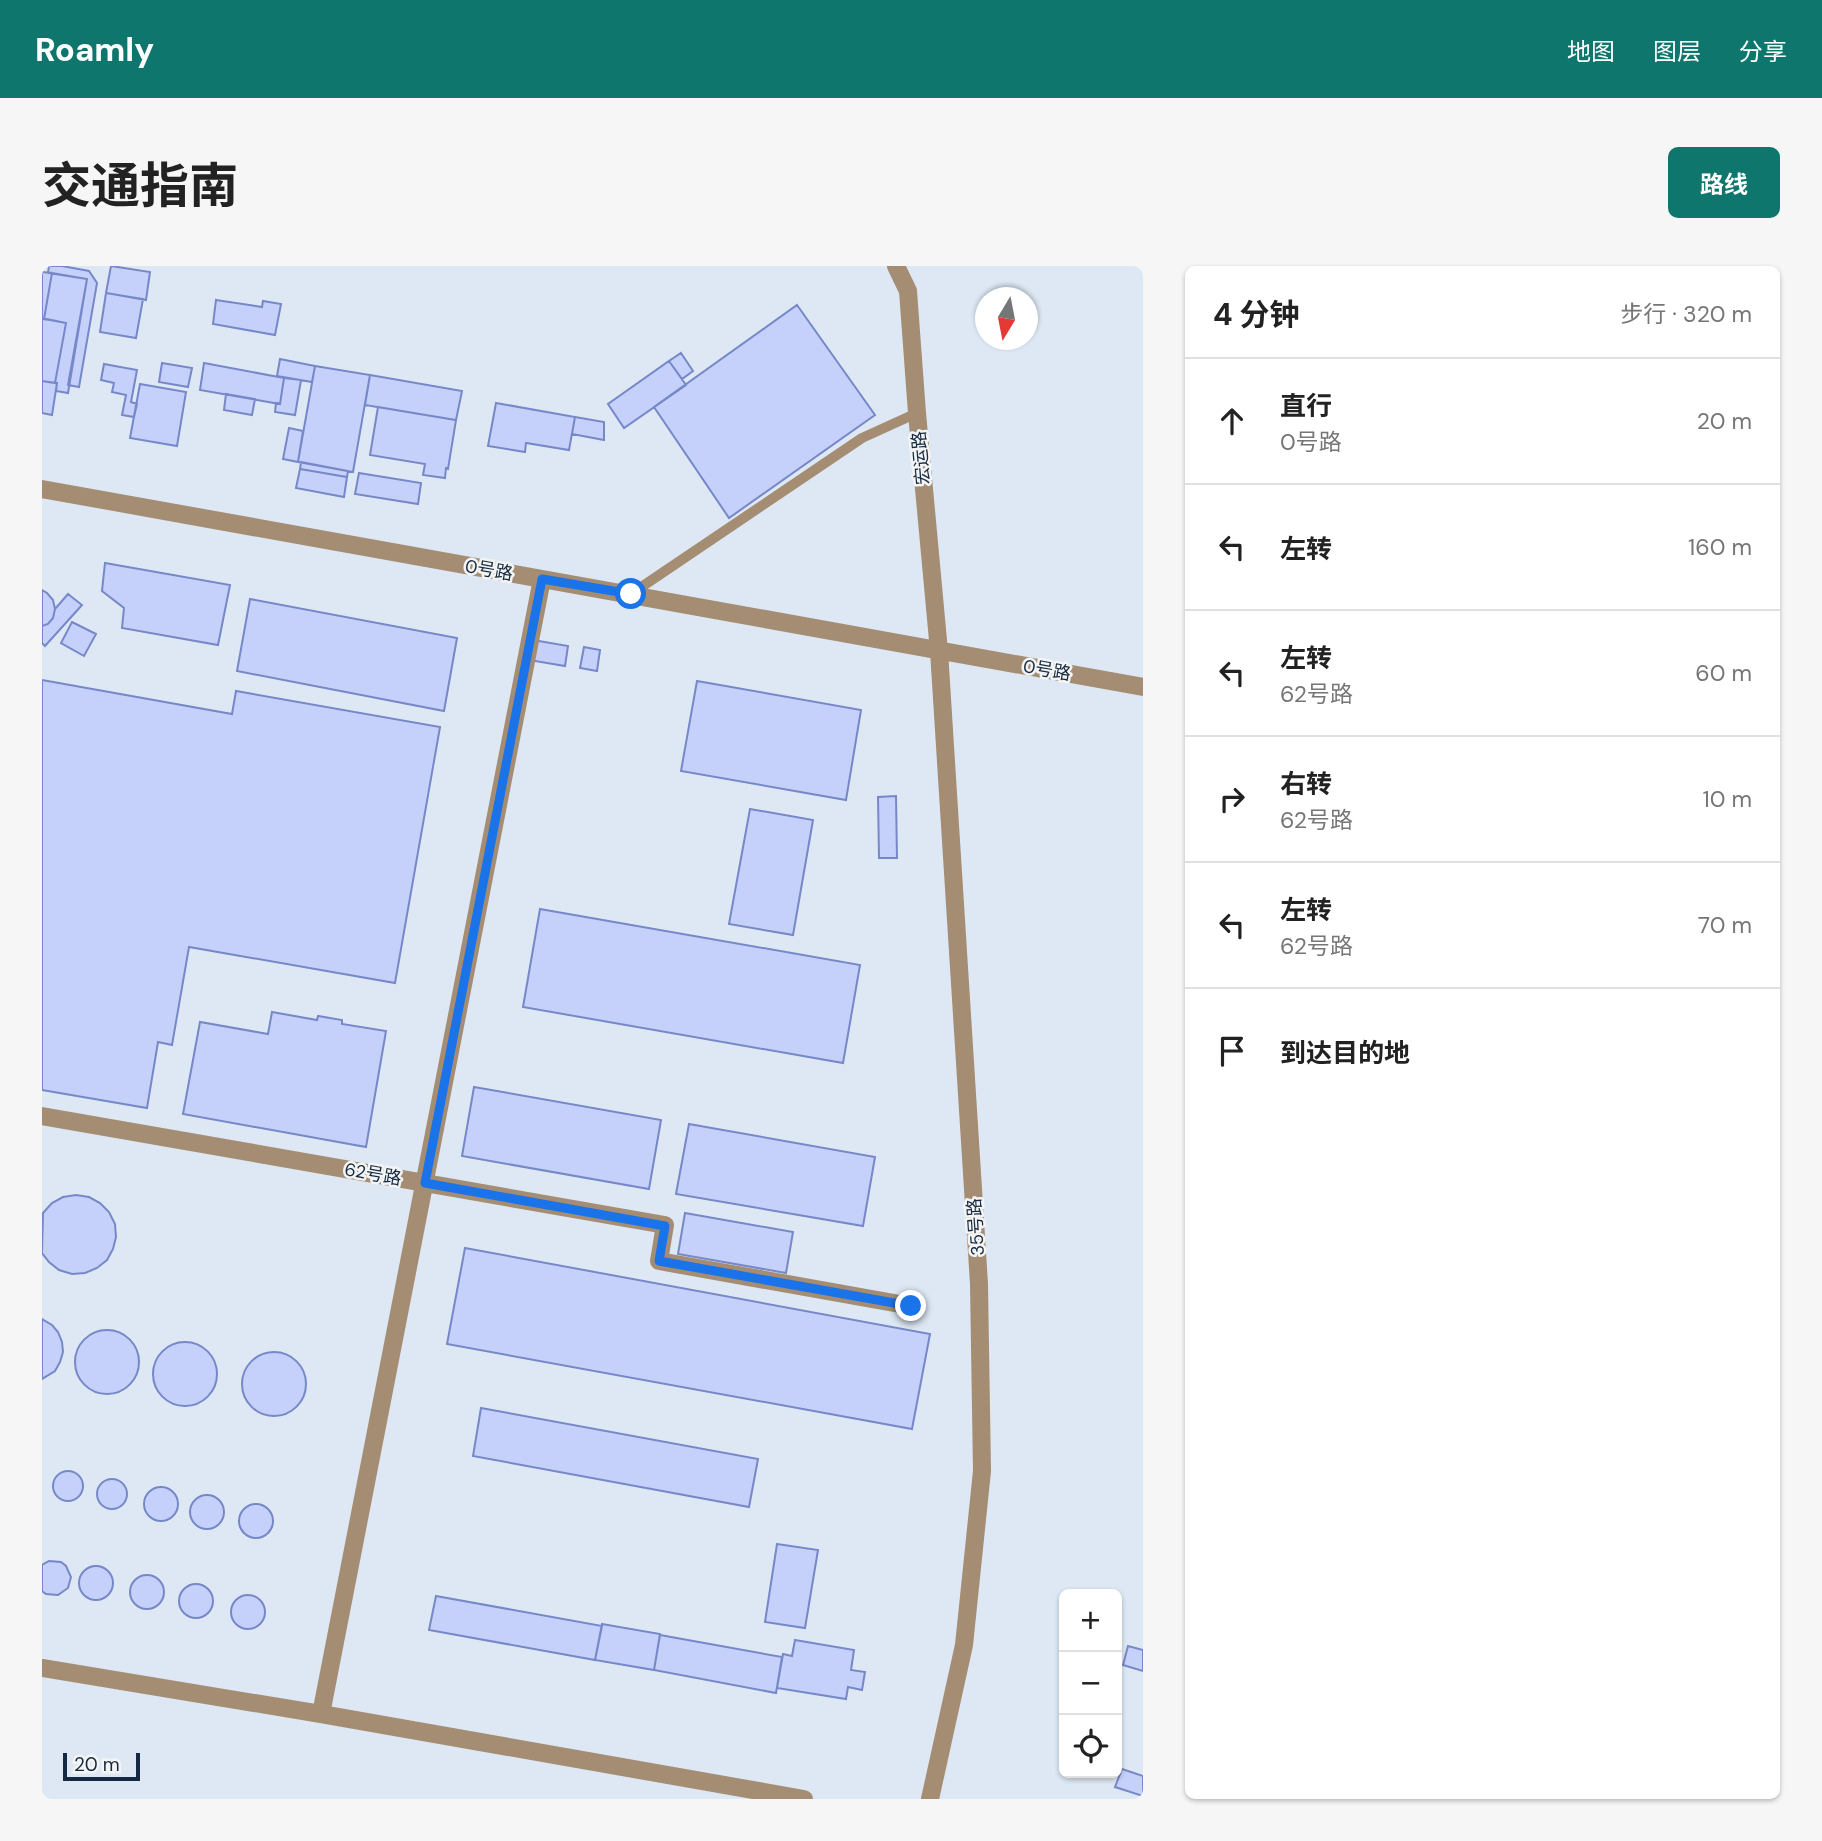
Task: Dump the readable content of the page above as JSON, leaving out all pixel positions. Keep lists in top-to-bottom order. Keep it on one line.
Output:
{"streets":{"street":["宏运路","0号路","62号路","35号路"]},"crossings":[["宏运路","0号路"],["宏运路","35号路"],["0号路","35号路"]],"scale_bar":"20 m","north":"bottom","page":{"header":"Roamly","nav":["地图","图层","分享"],"title":"交通指南","buttons":"路线","heading":["4 分钟","步行 · 320 m"],"list":[["直行","0号路","20 m"],["左转","160 m"],["左转","62号路","60 m"],["右转","62号路","10 m"],["左转","62号路","70 m"],"到达目的地"],"map_buttons":["+","−"],"scale":"20 m"}}
